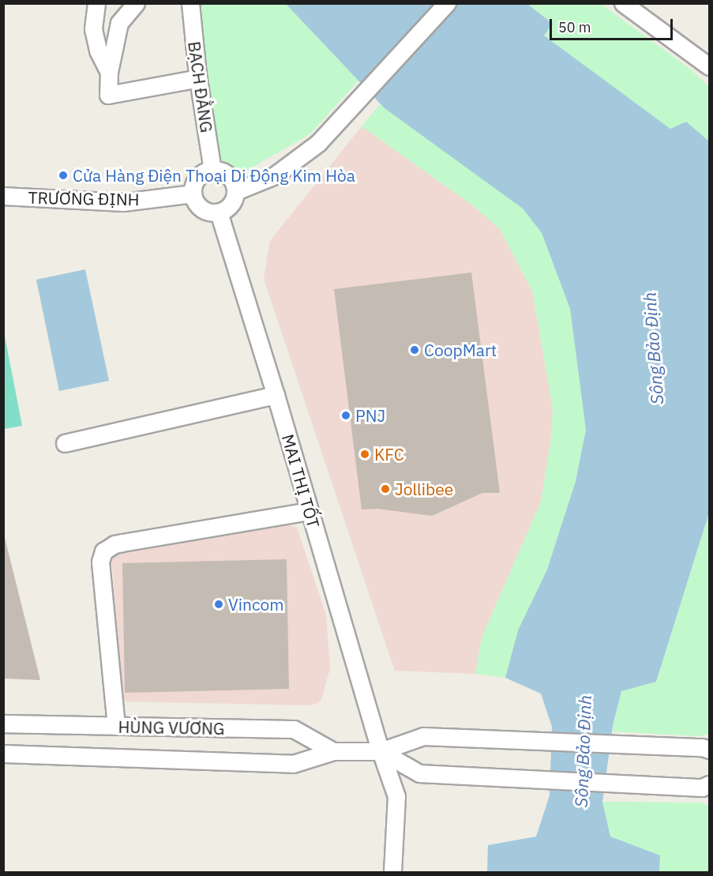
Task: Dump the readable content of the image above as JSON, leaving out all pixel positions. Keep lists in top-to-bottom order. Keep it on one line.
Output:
{"streets":{"street":["BẠCH ĐẰNG","TRƯƠNG ĐỊNH","MAI THỊ TỐT","HÙNG VƯƠNG"]},"crossings":[["BẠCH ĐẰNG","TRƯƠNG ĐỊNH"],["BẠCH ĐẰNG","MAI THỊ TỐT"],["TRƯƠNG ĐỊNH","MAI THỊ TỐT"],["MAI THỊ TỐT","HÙNG VƯƠNG"]],"water":["Sông Bảo Định"],"places":["Cửa Hàng Điện Thoại Di Động Kim Hòa","CoopMart","PNJ","KFC","Jollibee","Vincom"],"scale_bar":"50 m"}
